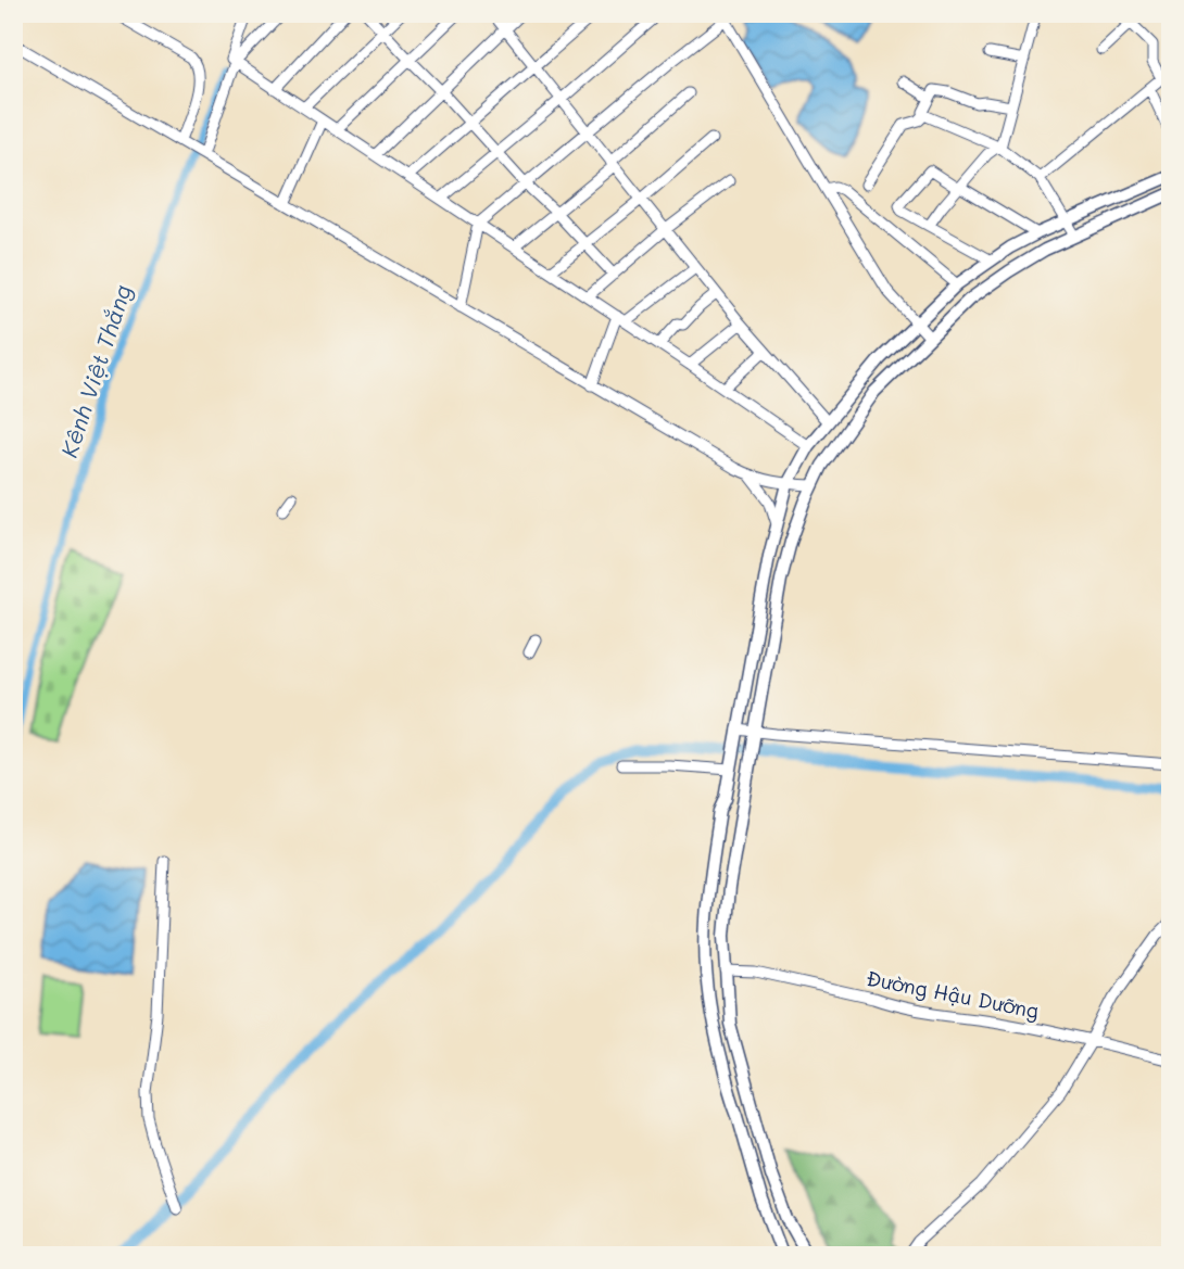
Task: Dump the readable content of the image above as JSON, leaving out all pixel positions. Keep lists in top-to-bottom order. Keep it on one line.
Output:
{"streets":{"street":["Đường Hậu Dưỡng"]},"water":["Kênh Việt Thắng"]}
